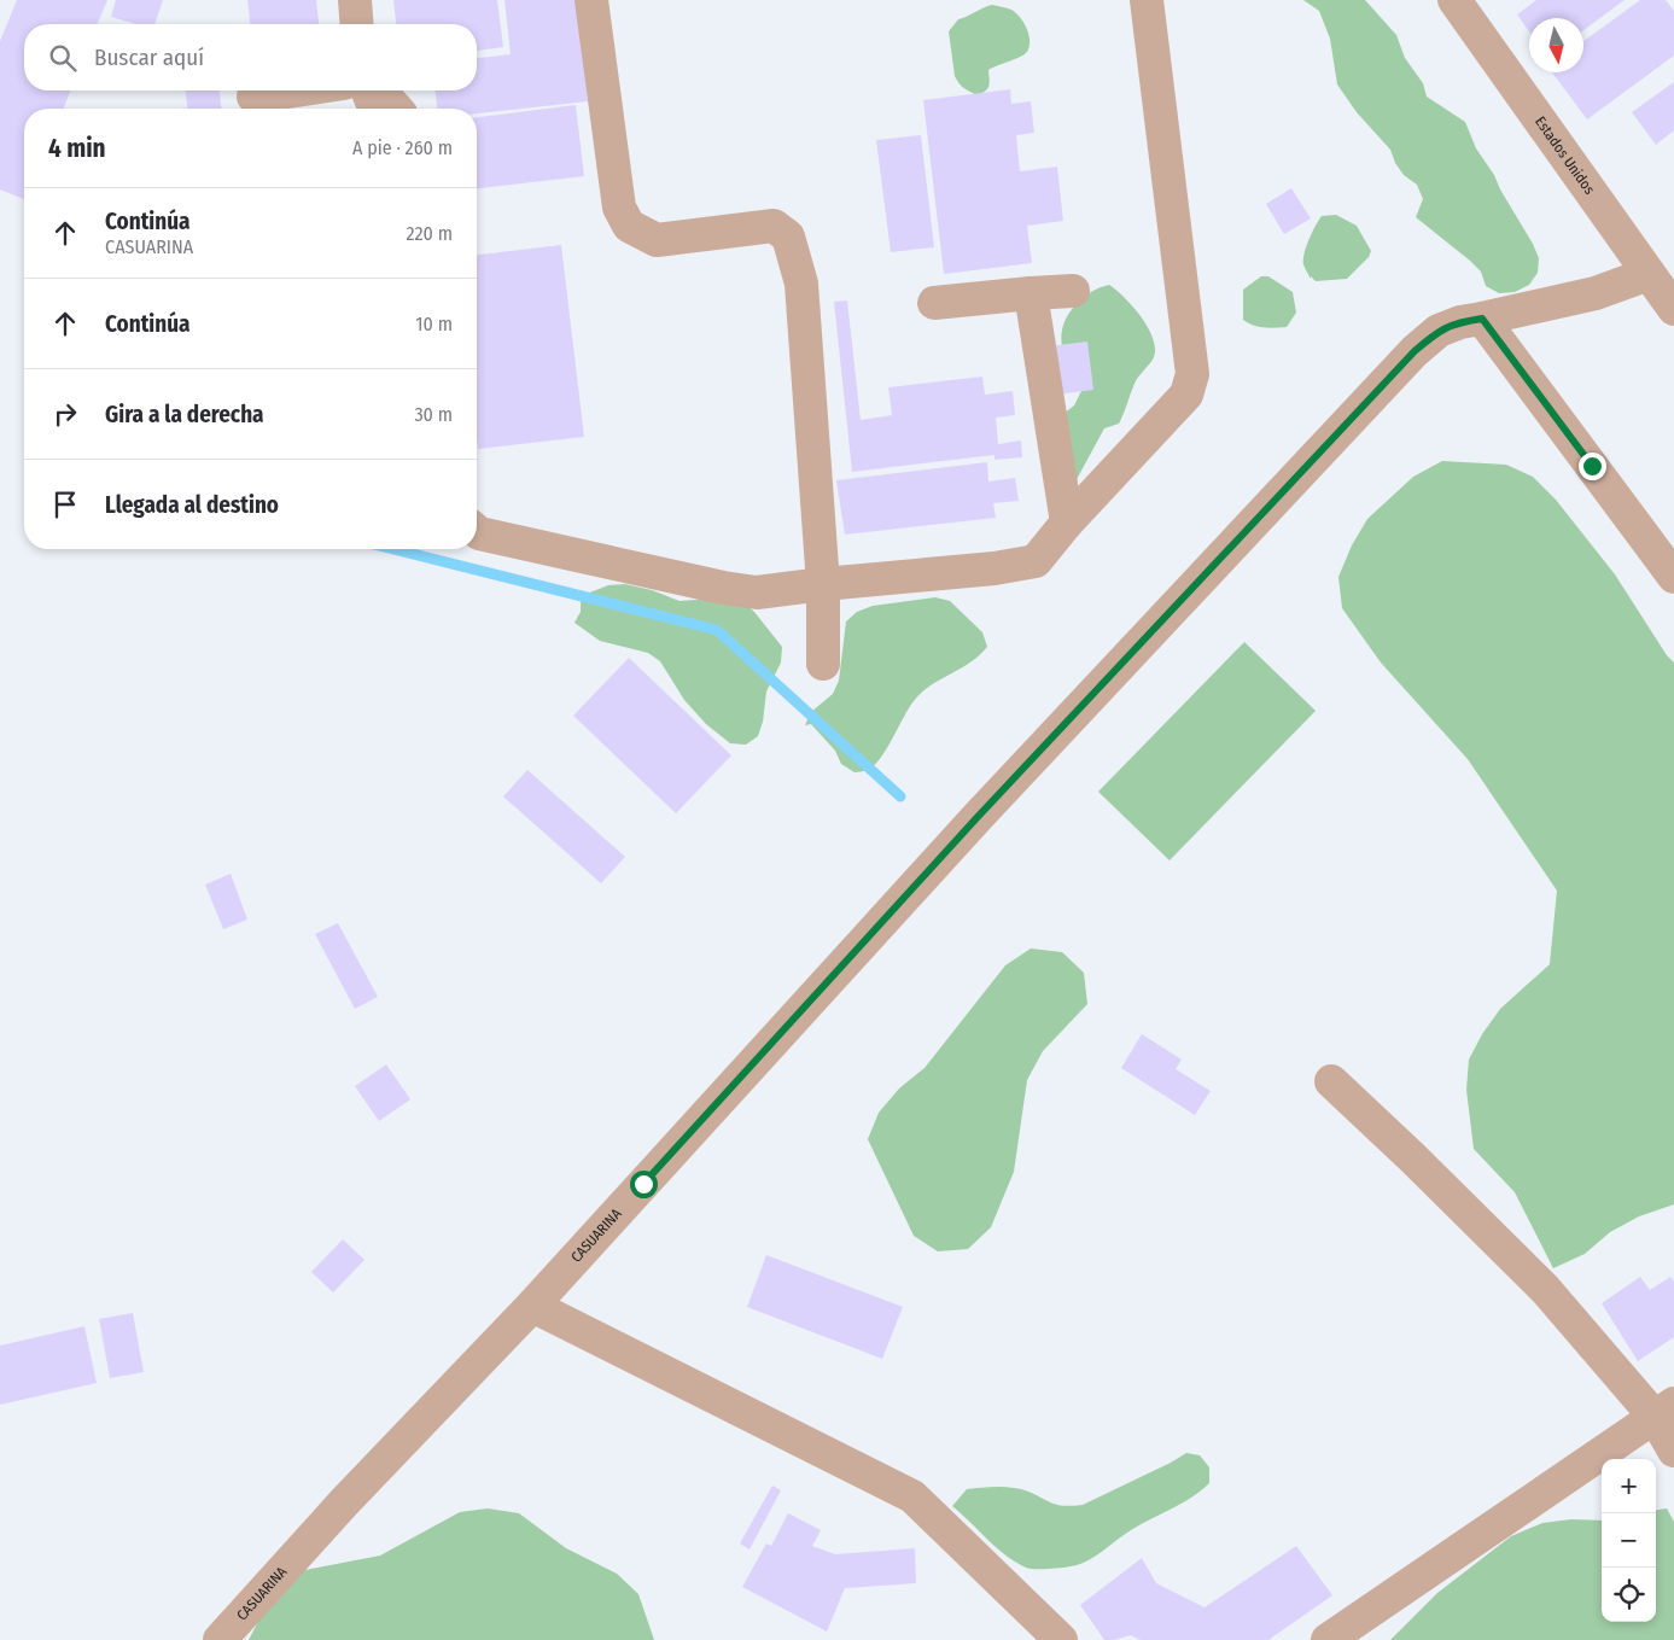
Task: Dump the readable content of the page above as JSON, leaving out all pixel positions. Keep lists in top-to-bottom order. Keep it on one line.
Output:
{"streets":{"street":["Estados Unidos","CASUARINA"]},"crossings":[["Estados Unidos","CASUARINA"]],"north":"bottom","page":{"search":"Buscar aquí","heading":["4 min","A pie · 260 m"],"list":[["Continúa","CASUARINA","220 m"],["Continúa","10 m"],["Gira a la derecha","30 m"],"Llegada al destino"],"map_buttons":["+","−"]}}
